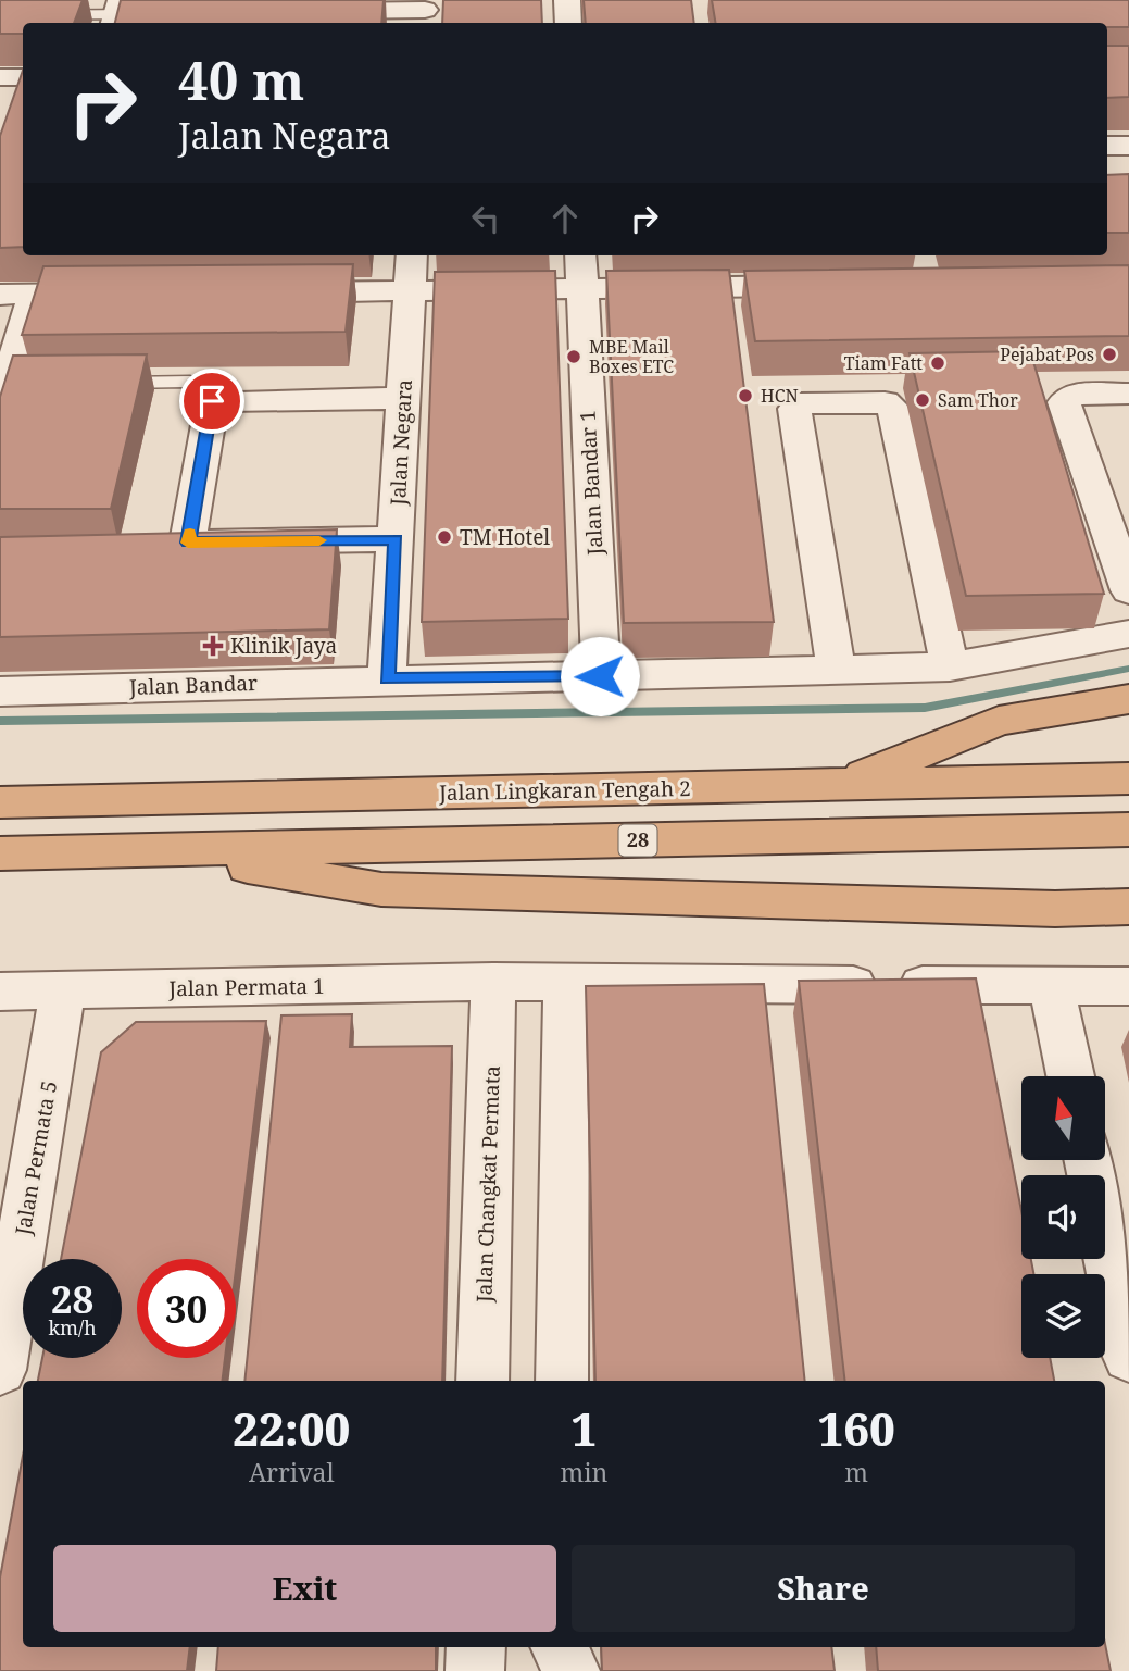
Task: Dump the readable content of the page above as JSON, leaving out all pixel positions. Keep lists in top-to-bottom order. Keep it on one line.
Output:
{"streets":{"highway":["Jalan Lingkaran Tengah 2","28"],"street":["Jalan Negara","Jalan Bandar 1","Jalan Bandar","Jalan Permata 1","Jalan Permata 5","Jalan Changkat Permata"]},"crossings":[["Jalan Negara","Jalan Bandar"],["Jalan Bandar 1","Jalan Bandar"],["Jalan Permata 1","Jalan Permata 5"],["Jalan Permata 1","Jalan Changkat Permata"]],"places":{"other":["Pejabat Pos","MBE Mail Boxes ETC","Tiam Fatt","HCN","Sam Thor","TM Hotel"],"health":["Klinik Jaya"]},"north":"top","page":{"turn":["40 m","Jalan Negara"],"speed":"28 km/h","limit":"30","eta":["22:00","Arrival","1","min","160","m"],"buttons":["Exit","Share"]}}
